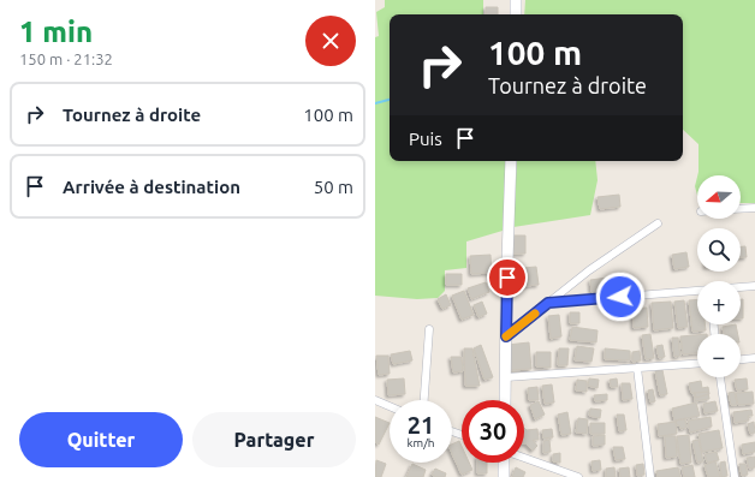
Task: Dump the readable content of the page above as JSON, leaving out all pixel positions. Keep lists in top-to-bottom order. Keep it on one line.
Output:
{"north":"left","page":{"heading":["1 min","150 m · 21:32"],"turn":["100 m","Tournez à droite"],"list":[{"name":"Tournez à droite","value":"100 m"},{"name":"Arrivée à destination","value":"50 m"}],"then":"Puis","map_buttons":["+","−"],"speed":"21 km/h","limit":"30","buttons":["Quitter","Partager"]}}
